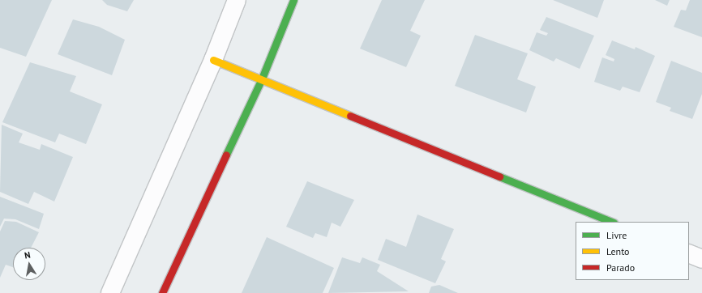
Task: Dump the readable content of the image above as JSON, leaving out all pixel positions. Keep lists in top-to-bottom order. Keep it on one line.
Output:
{"legend":["Livre","Lento","Parado"],"north":"top"}
